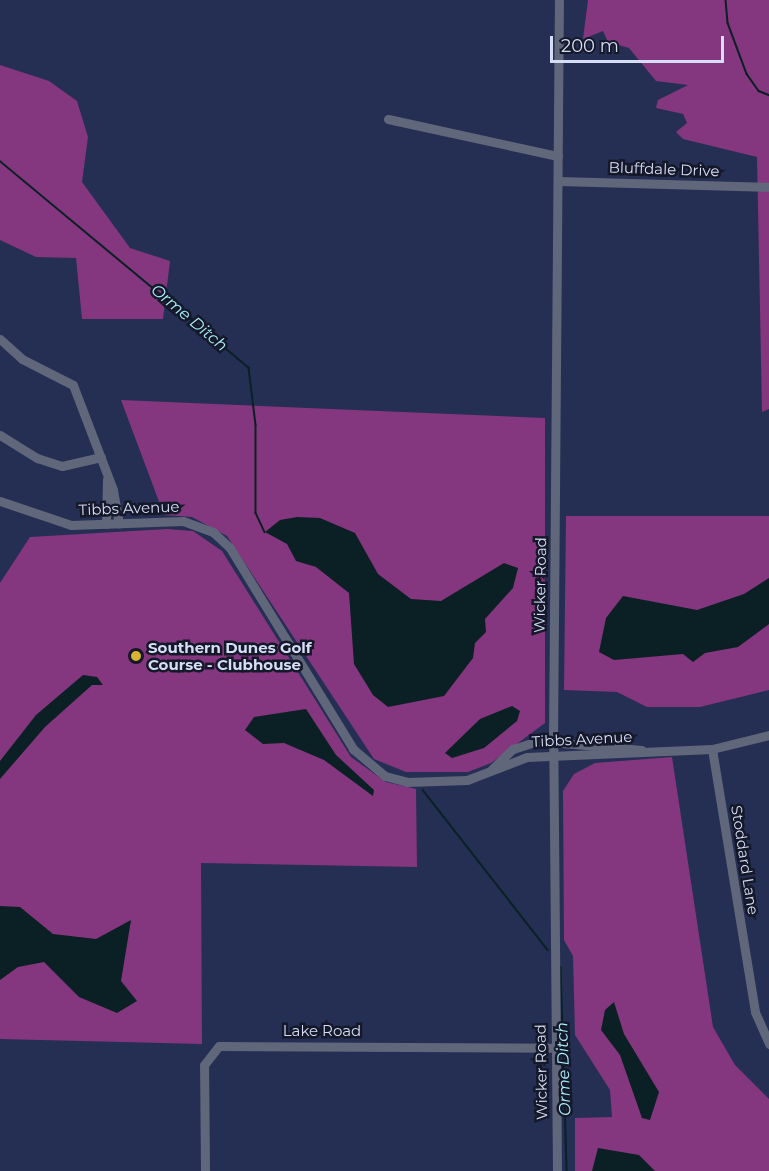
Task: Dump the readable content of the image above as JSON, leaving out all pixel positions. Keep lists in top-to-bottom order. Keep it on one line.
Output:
{"streets":{"street":["Bluffdale Drive","Tibbs Avenue","Wicker Road","Stoddard Lane","Lake Road"]},"crossings":[["Bluffdale Drive","Wicker Road"],["Tibbs Avenue","Wicker Road"],["Tibbs Avenue","Stoddard Lane"],["Wicker Road","Lake Road"]],"water":["Orme Ditch"],"places":["Southern Dunes Golf Course - Clubhouse"],"scale_bar":"200 m"}
